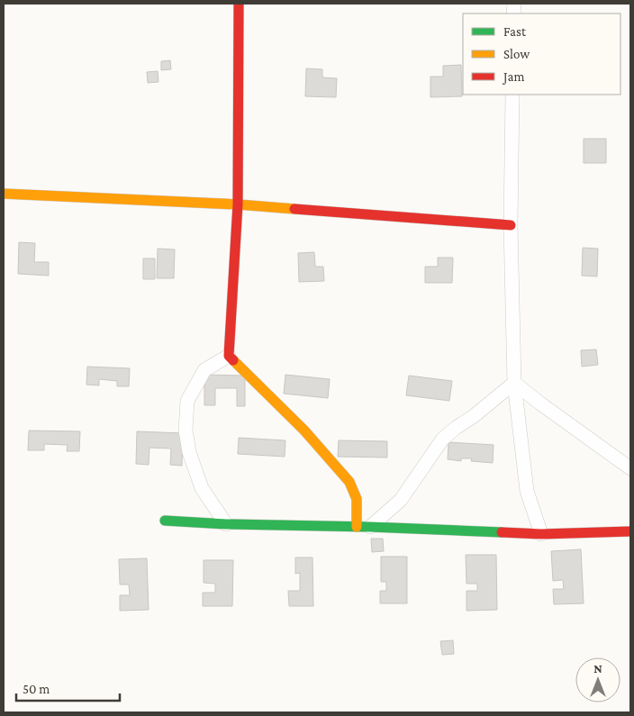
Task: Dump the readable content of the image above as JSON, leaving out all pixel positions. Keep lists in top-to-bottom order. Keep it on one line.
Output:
{"legend":["Fast","Slow","Jam"],"scale_bar":"50 m","north":"top"}
